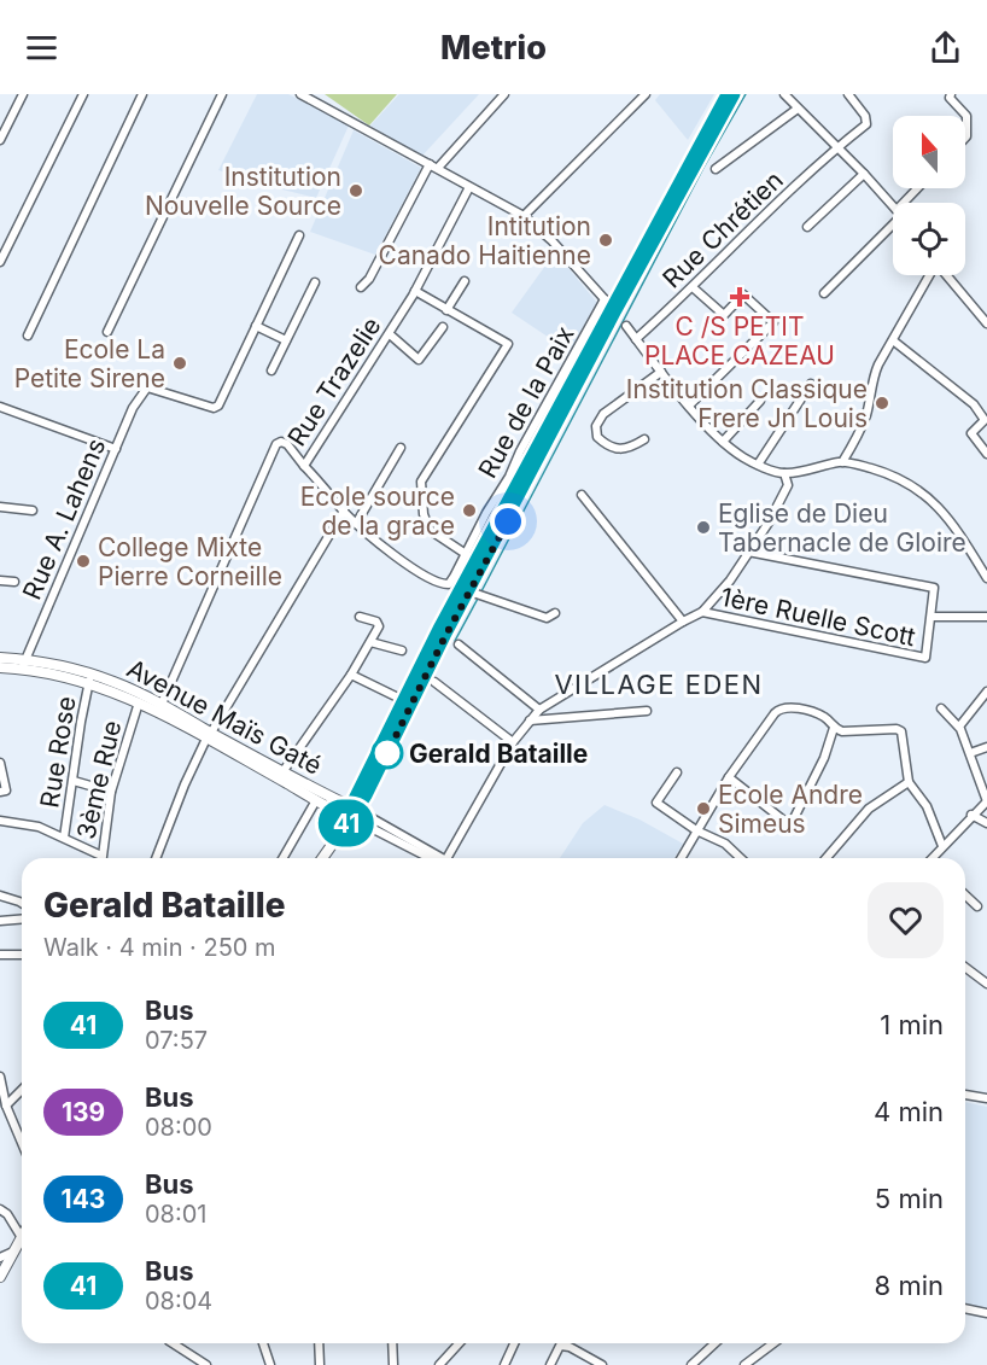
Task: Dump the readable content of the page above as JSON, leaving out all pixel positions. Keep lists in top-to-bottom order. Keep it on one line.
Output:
{"streets":{"main road":["Avenue Maïs Gaté"],"street":["Rue Chrétien","Rue Trazelie","Rue de la Paix","Rue A. Lahens","1ère Ruelle Scott","Rue Rose","3ème Rue"]},"crossings":[["Rue Trazelie","Rue de la Paix"],["Rue Trazelie","Avenue Maïs Gaté"],["Rue A. Lahens","Avenue Maïs Gaté"],["Avenue Maïs Gaté","Rue Rose"],["Avenue Maïs Gaté","3ème Rue"]],"districts":["VILLAGE EDEN"],"places":{"other":["Institution Nouvelle Source","Intitution Canado Haitienne","Ecole La Petite Sirene","Institution Classique Frere Jn Louis","Ecole source de la grace","Eglise de Dieu Tabernacle de Gloire","College Mixte Pierre Corneille","Gerald Bataille","Ecole Andre Simeus"],"health":["C /S PETIT PLACE CAZEAU"]},"lines":["bus line 41"],"north":"top","page":{"header":"Metrio","on_map":"41","heading":["Gerald Bataille","Walk · 4 min · 250 m"],"list":[{"mark":"41","name":"Bus","note":"07:57","value":"1 min"},{"mark":"139","name":"Bus","note":"08:00","value":"4 min"},{"mark":"143","name":"Bus","note":"08:01","value":"5 min"},{"mark":"41","name":"Bus","note":"08:04","value":"8 min"}]}}
